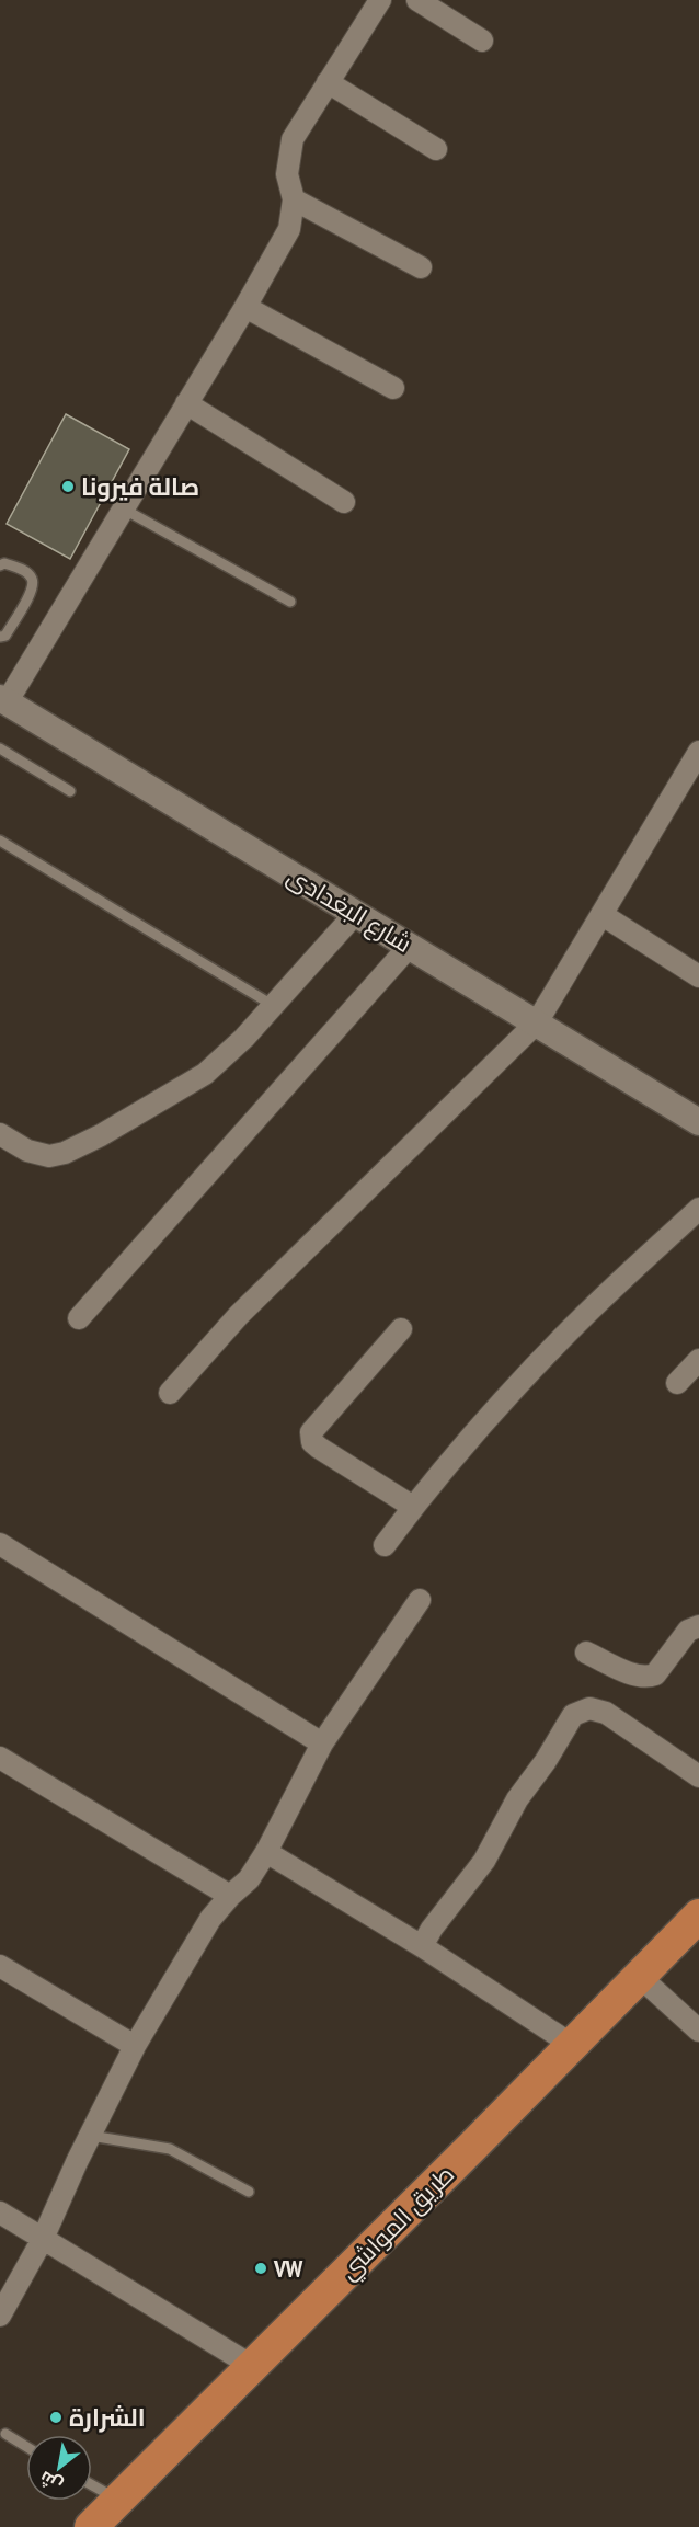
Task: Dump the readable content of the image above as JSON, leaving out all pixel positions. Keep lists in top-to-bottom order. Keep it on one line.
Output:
{"streets":{"main road":["طريق المواشي"],"street":["شارع البغدادى"]},"places":["صالة فيرونا","VW","الشرارة"],"north":"bottom left"}
